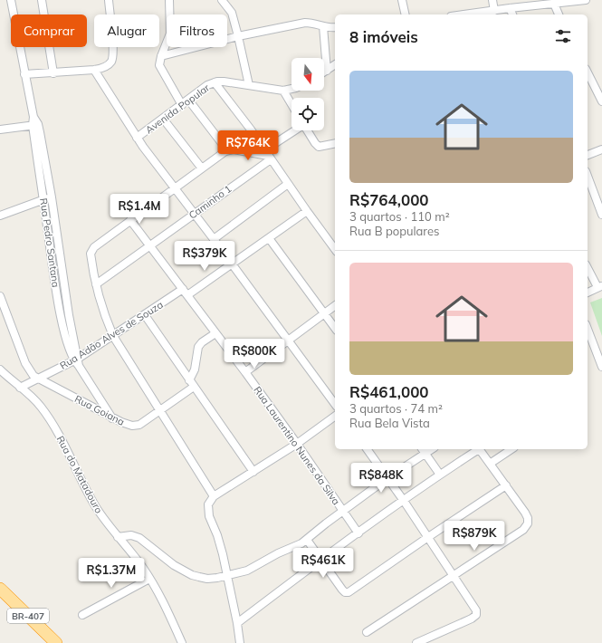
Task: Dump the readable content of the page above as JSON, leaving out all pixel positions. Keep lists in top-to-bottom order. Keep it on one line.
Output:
{"streets":{"highway":["BR-407"],"street":["Avenida Popular","Caminho 1","Rua Pedro Santana","Rua Adão Alves de Souza","Rua Goiana","Rua Laurentino Nunes da Silva","Rua do Matadouro"]},"crossings":[["Caminho 1","Rua Laurentino Nunes da Silva"],["Rua Pedro Santana","Rua Adão Alves de Souza"],["Rua Pedro Santana","Rua Goiana"],["Rua Adão Alves de Souza","Rua Goiana"],["Rua Adão Alves de Souza","Rua Laurentino Nunes da Silva"],["Rua Adão Alves de Souza","Rua do Matadouro"]],"north":"bottom","page":{"chip":["Comprar","Alugar","Filtros"],"heading":"8 imóveis","list":[{"name":"R$764,000","note":"3 quartos · 110 m² · Rua B populares"},{"name":"R$461,000","note":"3 quartos · 74 m² · Rua Bela Vista"}],"price":["R$764K","R$1.4M","R$379K","R$800K","R$848K","R$879K","R$461K","R$1.37M"]}}
